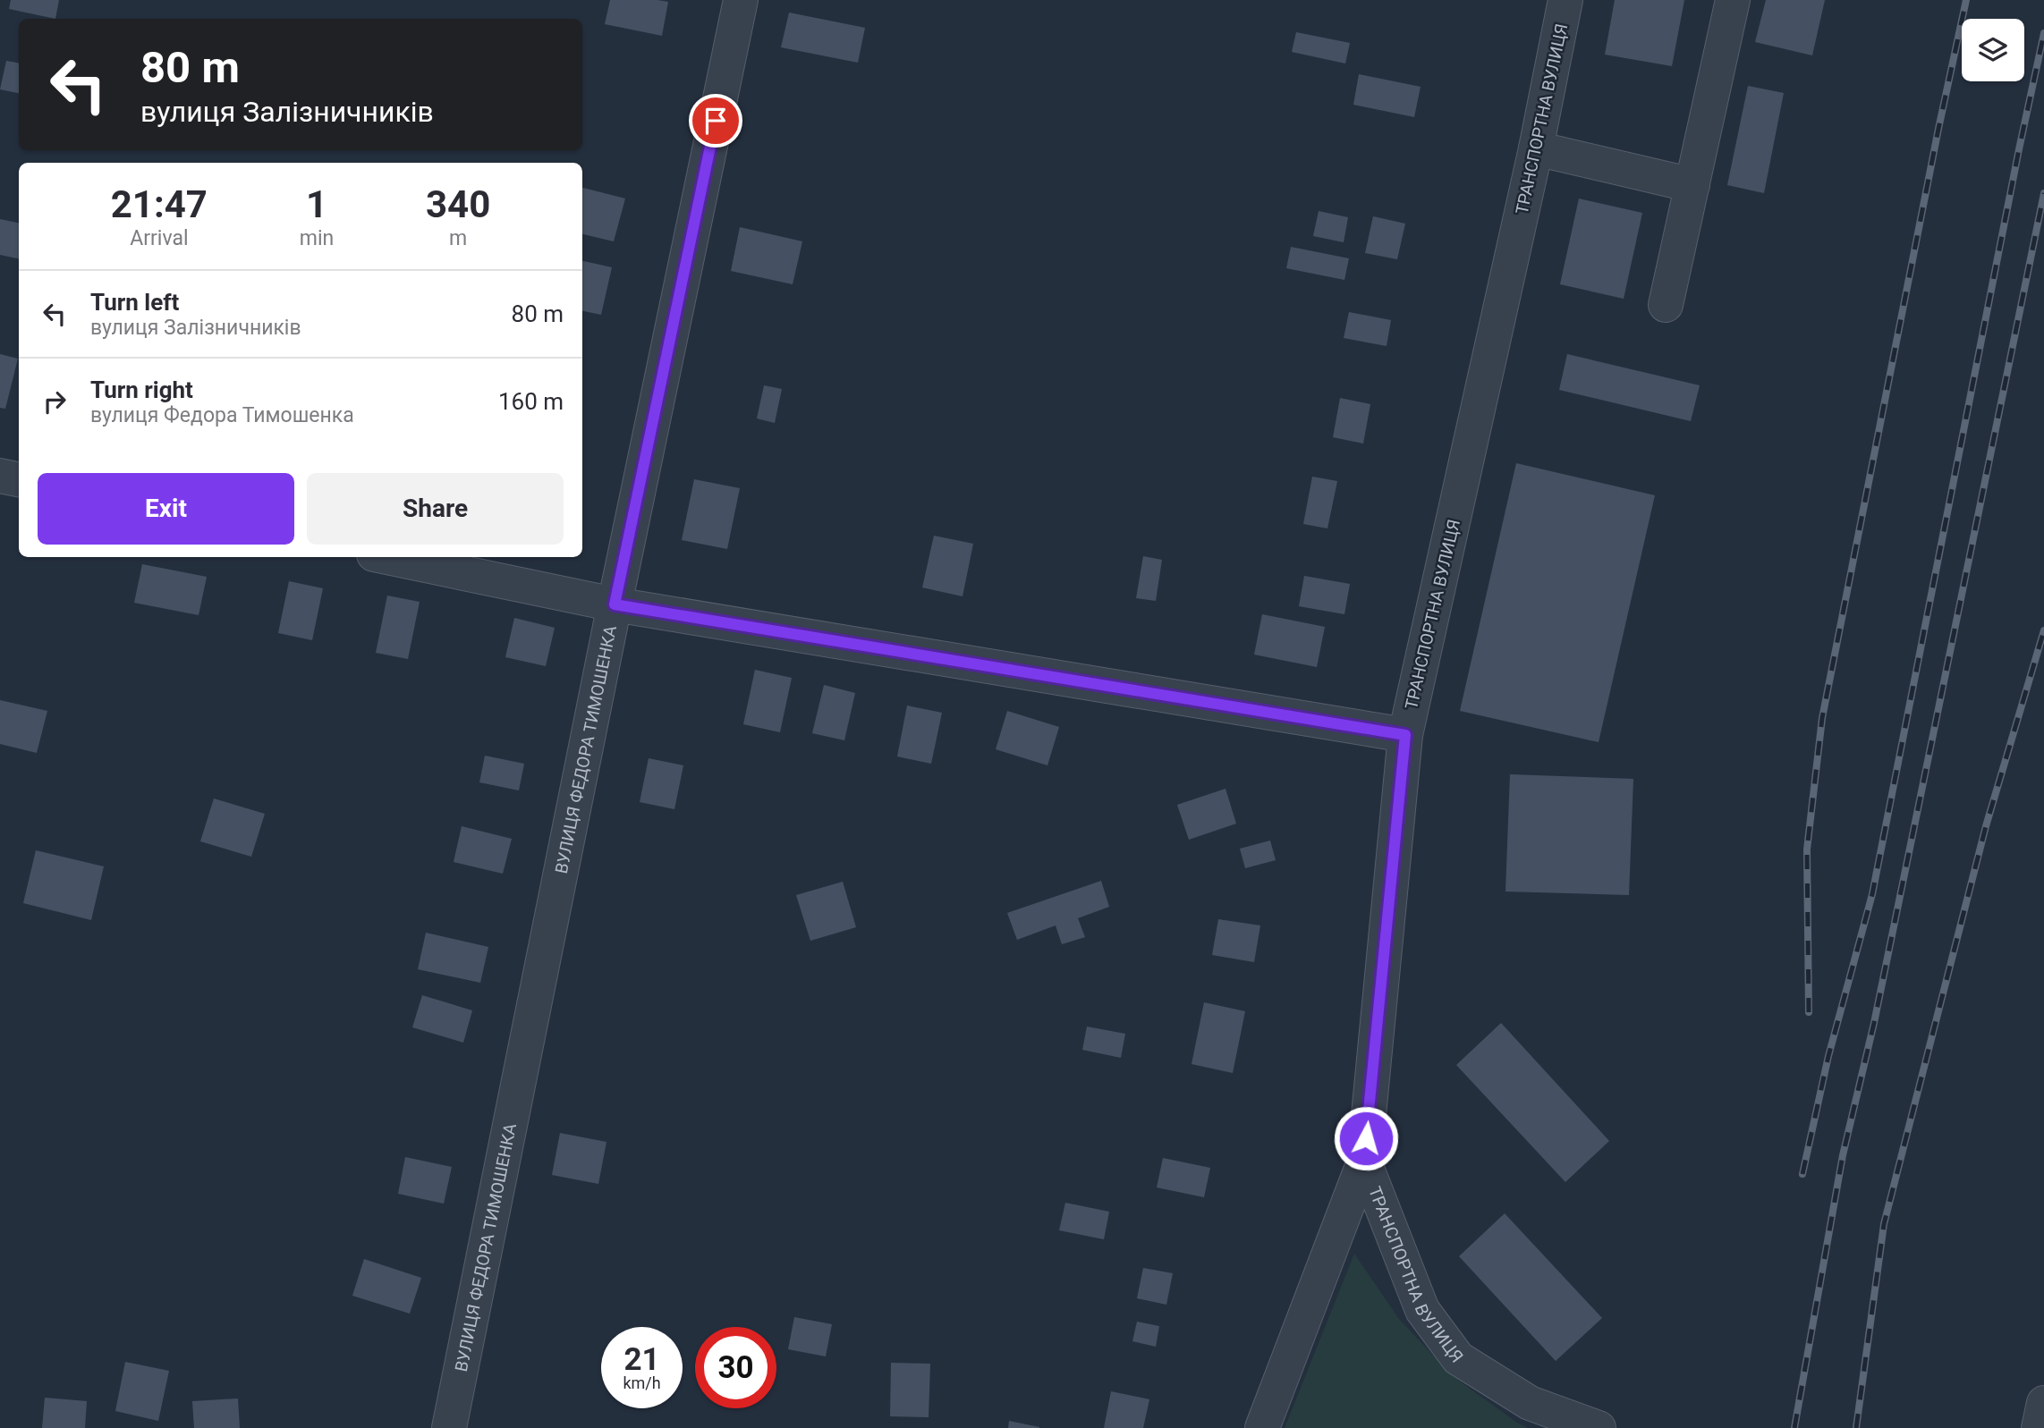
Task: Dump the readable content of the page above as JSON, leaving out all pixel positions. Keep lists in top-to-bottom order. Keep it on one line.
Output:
{"streets":{"street":["ТРАНСПОРТНА ВУЛИЦЯ","ВУЛИЦЯ ФЕДОРА ТИМОШЕНКА"]},"page":{"turn":["80 m","вулиця Залізничників"],"eta":["21:47","Arrival","1","min","340","m"],"list":[{"name":"Turn left","note":"вулиця Залізничників","value":"80 m"},{"name":"Turn right","note":"вулиця Федора Тимошенка","value":"160 m"}],"buttons":["Exit","Share"],"speed":"21 km/h","limit":"30"}}
